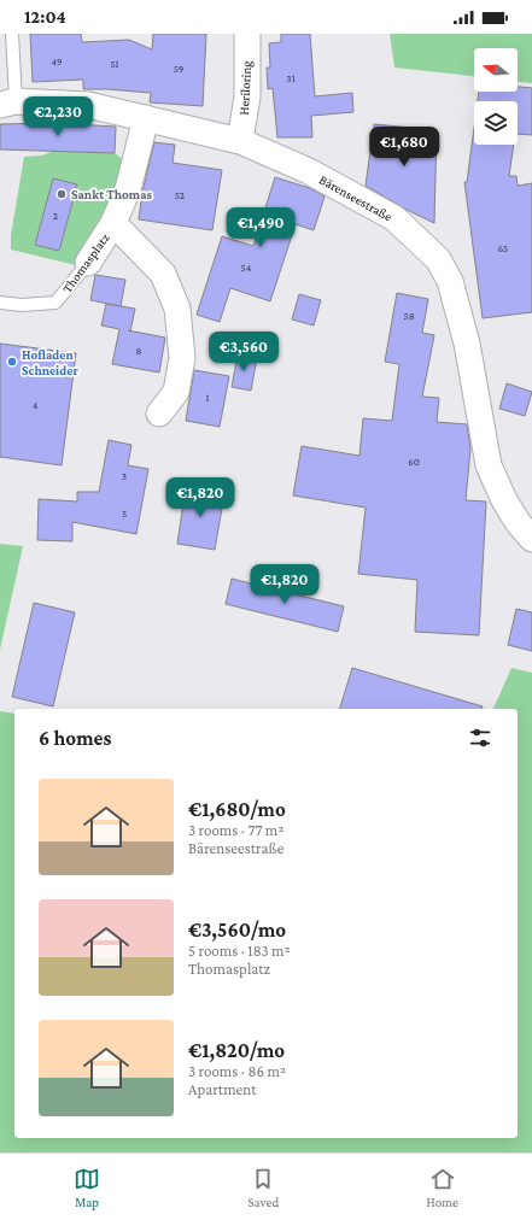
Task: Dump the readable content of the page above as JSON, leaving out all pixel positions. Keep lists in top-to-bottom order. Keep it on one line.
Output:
{"streets":{"street":["Heriloring","Bärenseestraße","Thomasplatz"]},"crossings":[["Heriloring","Bärenseestraße"],["Bärenseestraße","Thomasplatz"]],"places":["Sankt Thomas","Hofladen Schneider"],"house_numbers":["49","51","59","31","52","2","65","54","58","8","1","4","60","3","5"],"north":"left","page":{"status":"12:04","price":["€2,230","€1,680","€1,490","€3,560","€1,820","€1,820"],"heading":"6 homes","list":[{"name":"€1,680/mo","note":"3 rooms · 77 m² · Bärenseestraße"},{"name":"€3,560/mo","note":"5 rooms · 183 m² · Thomasplatz"},{"name":"€1,820/mo","note":"3 rooms · 86 m² · Apartment"}],"tabs":["Map","Saved","Home"]}}
